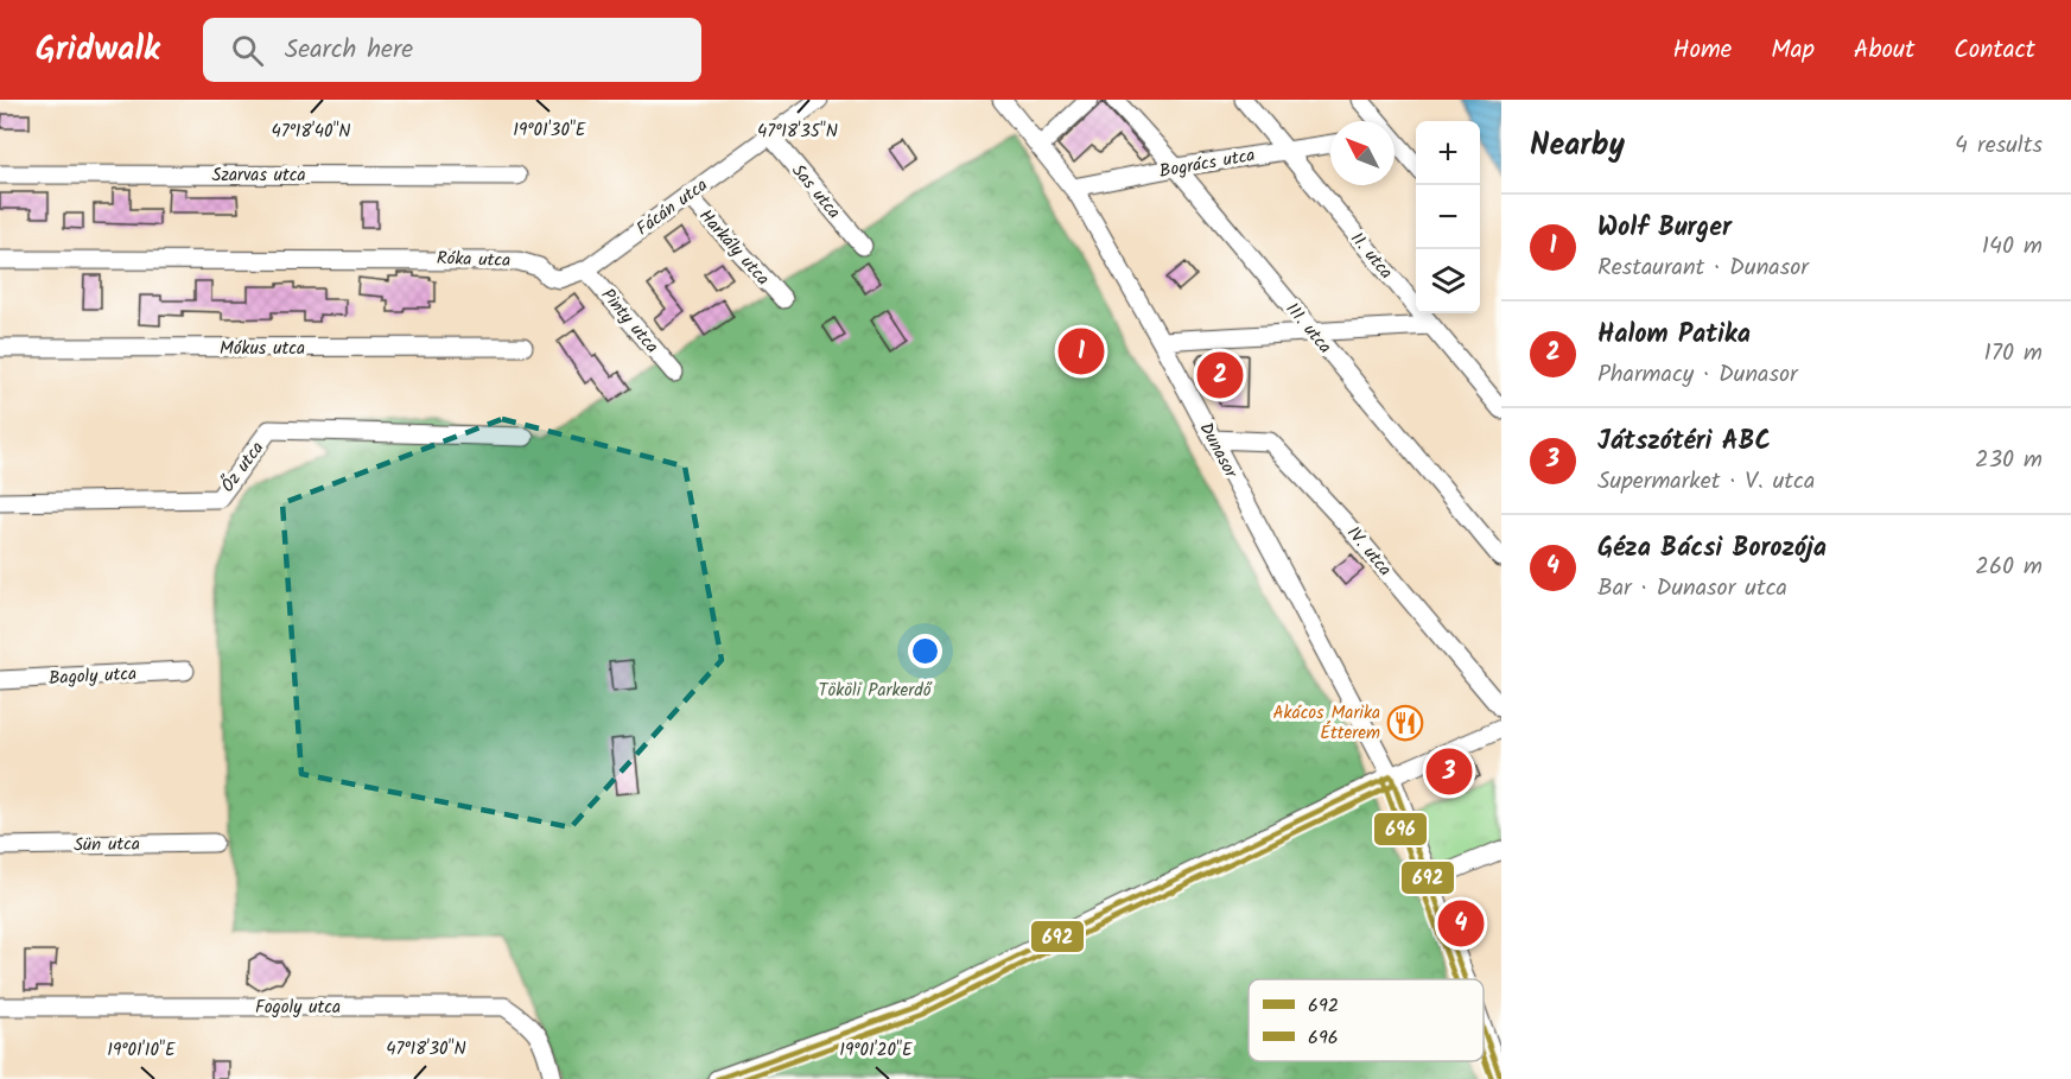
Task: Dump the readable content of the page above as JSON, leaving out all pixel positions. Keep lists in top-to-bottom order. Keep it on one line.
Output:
{"streets":{"street":["Bogrács utca","Szarvas utca","Sas utca","Fácán utca","Harkály utca","II. utca","Róka utca","Pinty utca","III. utca","Mókus utca","Dunasor","Őz utca","IV. utca","Bagoly utca","Sün utca","Fogoly utca"]},"crossings":[["Bogrács utca","II. utca"],["Bogrács utca","III. utca"],["Bogrács utca","Dunasor"],["Sas utca","Fácán utca"],["Fácán utca","Harkály utca"],["Fácán utca","Róka utca"],["Fácán utca","Pinty utca"],["Dunasor","IV. utca"]],"parks":["Tököli Parkerdő"],"places":{"restaurant":["Akácos Marika Étterem"]},"lines":["transit line 692","transit line 696"],"legend":["692","696"],"north":"top left","page":{"header":"Gridwalk","search":"Search here","nav":["Home","Map","About","Contact"],"heading":["Nearby","4 results"],"map_buttons":["+","−"],"list":[{"mark":"1","name":"Wolf Burger","note":"Restaurant · Dunasor","value":"140 m"},{"mark":"2","name":"Halom Patika","note":"Pharmacy · Dunasor","value":"170 m"},{"mark":"3","name":"Játszótéri ABC","note":"Supermarket · V. utca","value":"230 m"},{"mark":"4","name":"Géza Bácsi Borozója","note":"Bar · Dunasor utca","value":"260 m"}],"pins":["1","2","3","4"]},"coordinates":["19°01'30\"E","47°18'40\"N","47°18'35\"N","47°18'30\"N","19°01'10\"E","19°01'20\"E"]}
